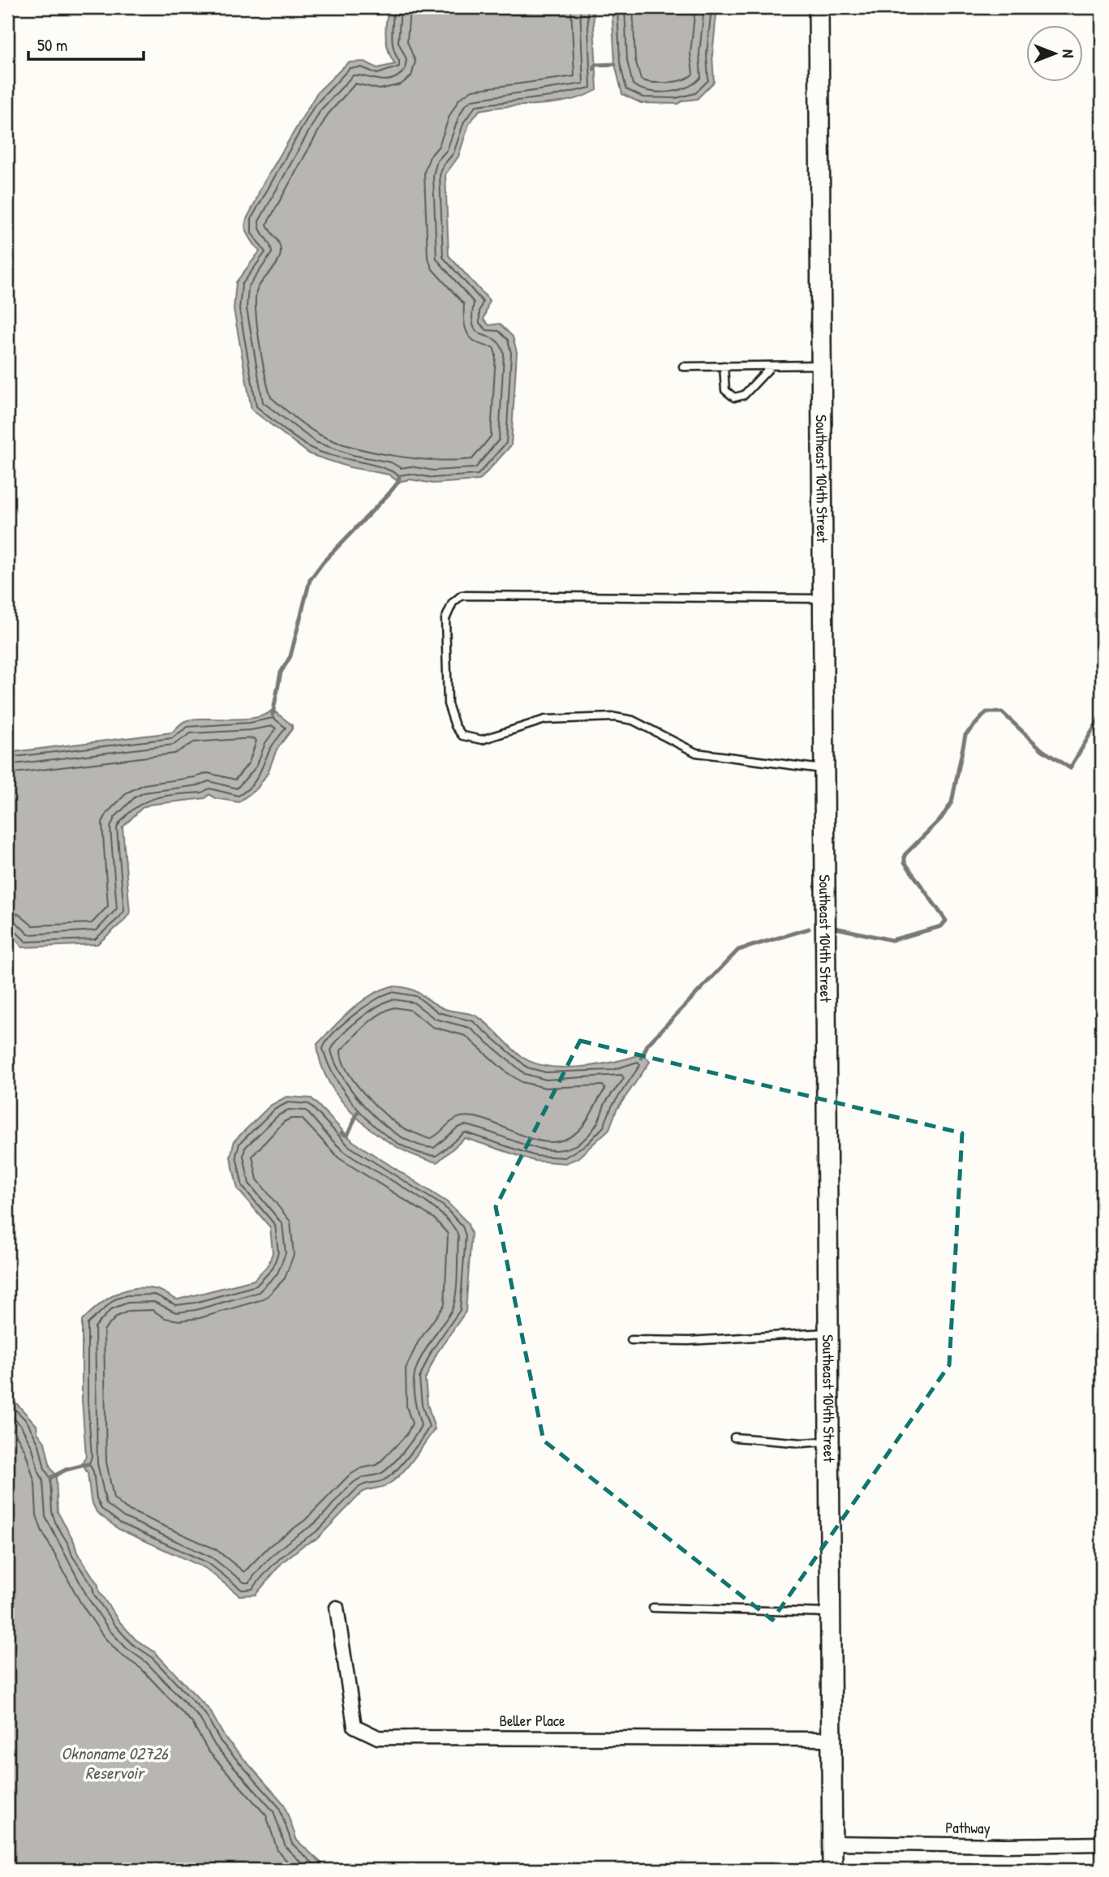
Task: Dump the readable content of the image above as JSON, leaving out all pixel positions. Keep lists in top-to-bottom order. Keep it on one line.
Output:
{"streets":{"street":["Southeast 104th Street","Beller Place","Pathway"]},"crossings":[["Southeast 104th Street","Beller Place"],["Southeast 104th Street","Pathway"]],"water":["Oknoname 02726 Reservoir"],"scale_bar":"50 m","north":"right"}
